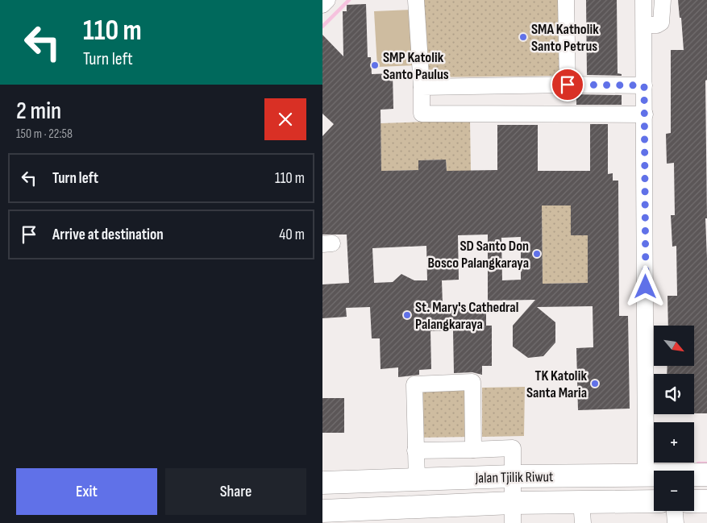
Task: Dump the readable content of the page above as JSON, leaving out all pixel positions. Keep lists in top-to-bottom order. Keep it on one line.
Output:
{"streets":{"highway":["Jalan Tjilik Riwut"]},"places":["SMA Katholik Santo Petrus","SMP Katolik Santo Paulus","SD Santo Don Bosco Palangkaraya","St. Mary's Cathedral Palangkaraya","TK Katolik Santa Maria"],"north":"bottom right","page":{"turn":["110 m","Turn left"],"heading":["2 min","150 m · 22:58"],"list":[{"name":"Turn left","value":"110 m"},{"name":"Arrive at destination","value":"40 m"}],"map_buttons":["+","−"],"buttons":["Exit","Share"]}}
